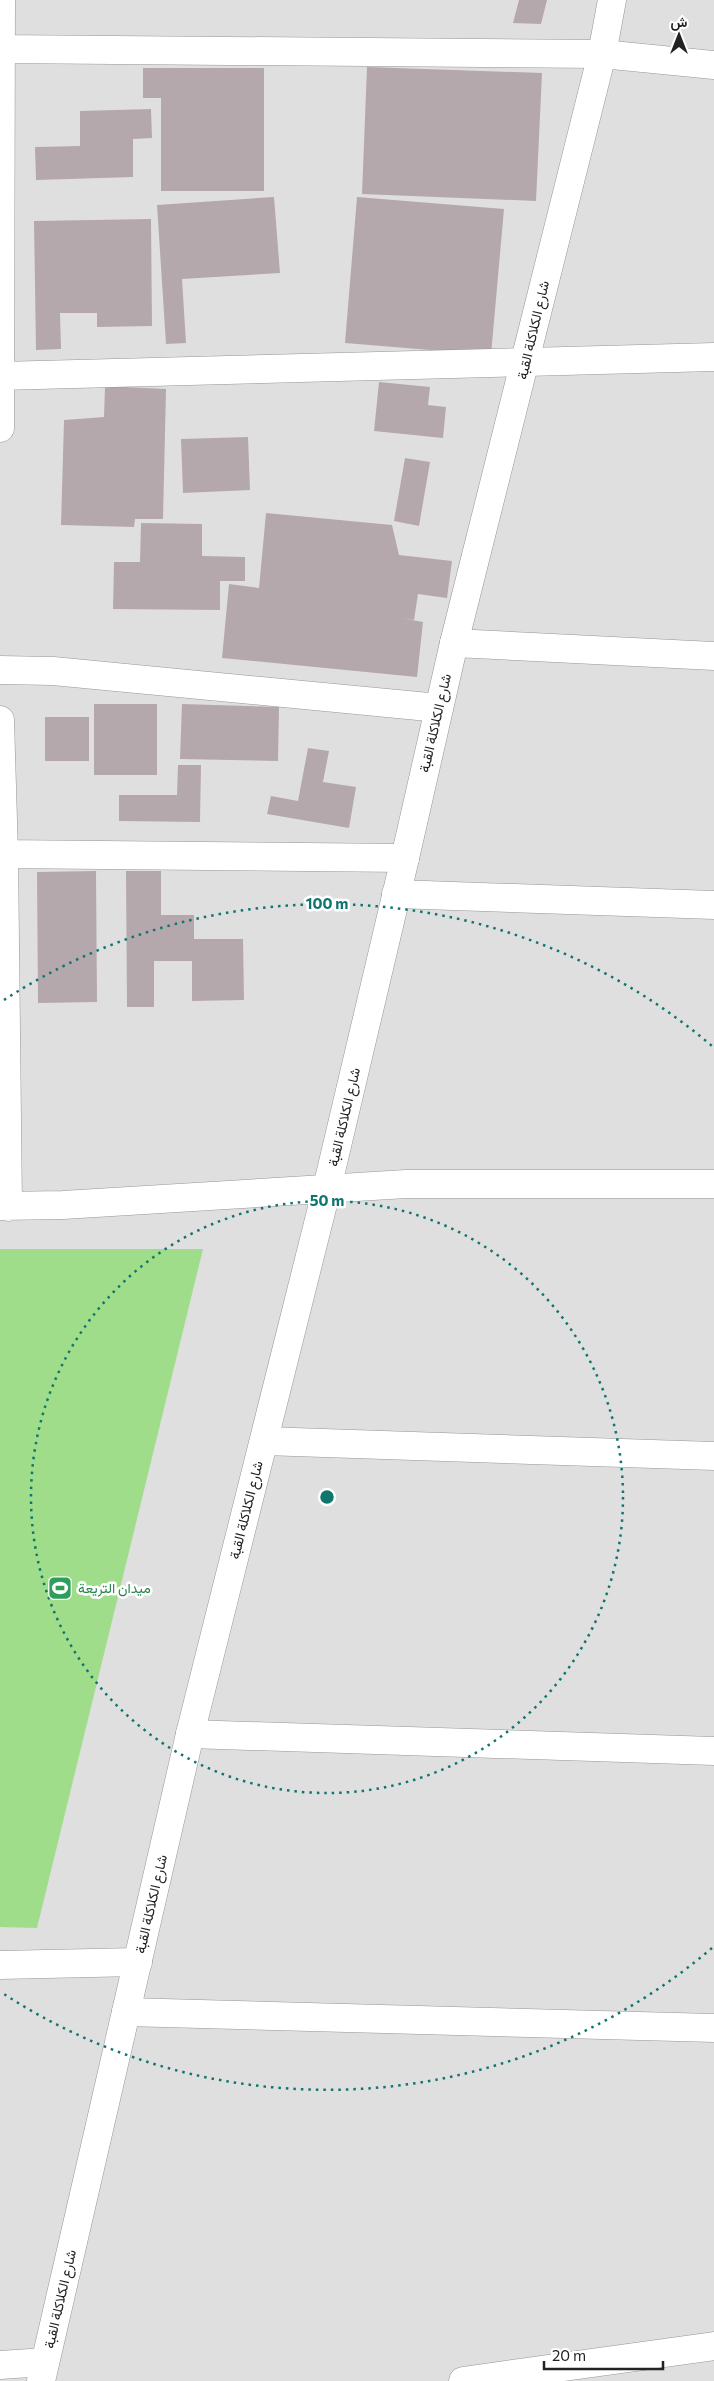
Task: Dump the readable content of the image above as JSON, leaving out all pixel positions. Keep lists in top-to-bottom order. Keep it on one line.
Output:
{"streets":{"street":["شارع الكلاكلة القبة"]},"places":{"sports":["ميدان التريعة"]},"scale_bar":"20 m","north":"top","rings":["100 m","50 m"]}
